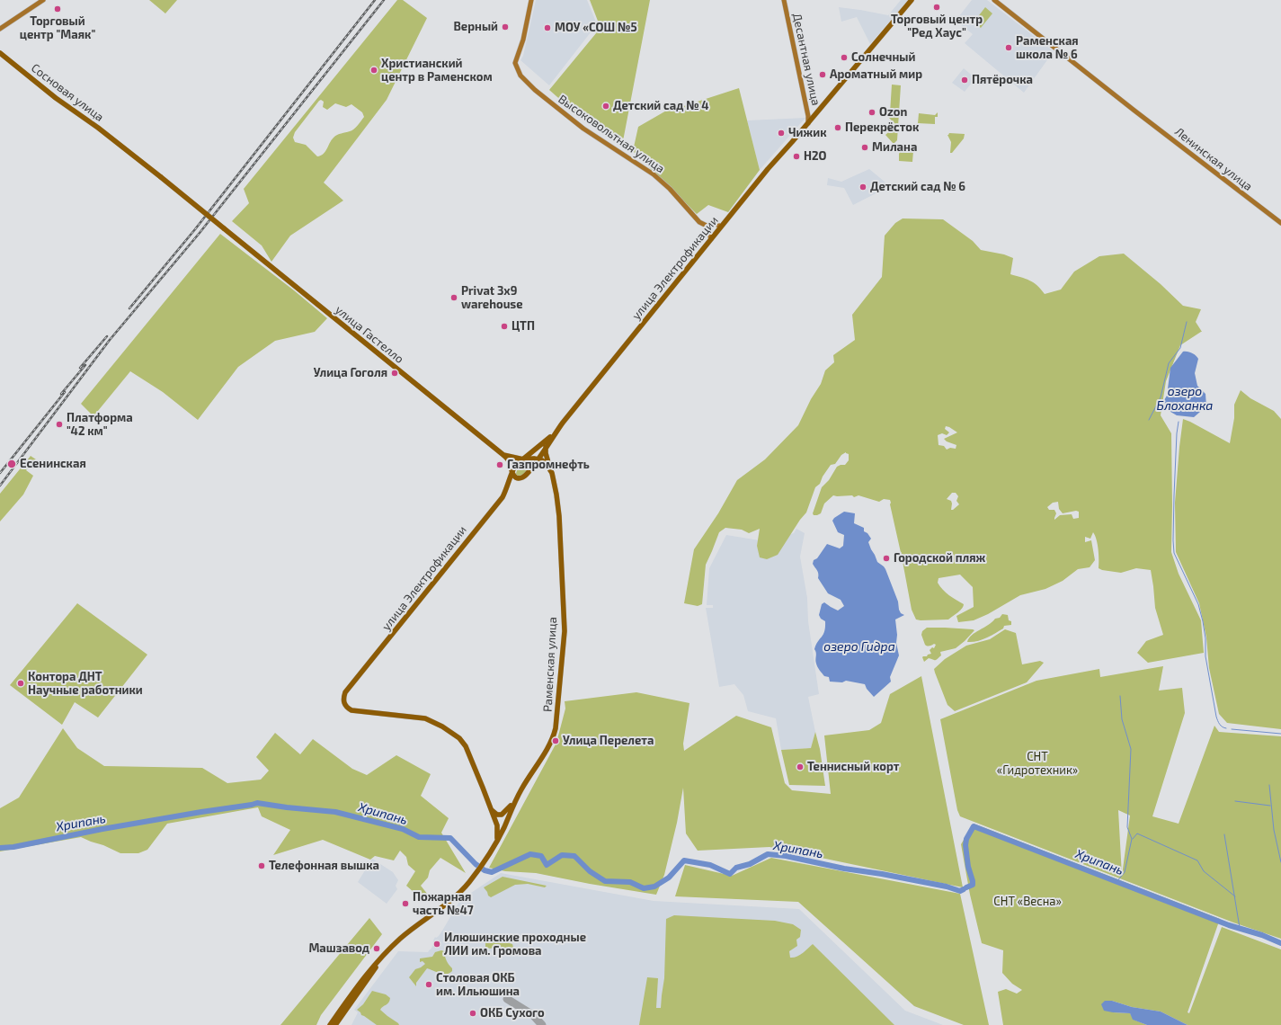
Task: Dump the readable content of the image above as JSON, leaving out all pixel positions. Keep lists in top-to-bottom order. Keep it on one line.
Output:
{"streets":{"main road":["Сосновая улица","улица Электрофикации","улица Гастелло","Раменская улица"],"street":["Десантная улица","Высоковольтная улица","Ленинская улица"]},"crossings":[["Десантная улица","улица Электрофикации"],["Сосновая улица","улица Гастелло"],["улица Электрофикации","улица Гастелло"]],"water":["озеро Блоханка","озеро Гидра","Хрипань"],"parks":["СНТ «Гидротехник»","СНТ «Весна»"],"places":["Торговый центр \"Ред Хаус\"","Торговый центр \"Маяк\"","Верный","МОУ «СОШ №5","Раменская школа № 6","Солнечный","Христианский центр в Раменском","Ароматный мир","Пятёрочка","Детский сад № 4","Ozon","Перекрёсток","Чижик","Милана","H2O","Детский сад № 6","Privat 3x9 warehouse","ЦТП","Улица Гоголя","Платформа \"42 км\"","Есенинская","Газпромнефть","Городской пляж","Контора ДНТ Научные работники","Улица Перелета","Теннисный корт","Телефонная вышка","Пожарная часть №47","Илюшинские проходные ЛИИ им. Громова","Машзавод","Столовая ОКБ им. Ильюшина","ОКБ Сухого"]}
